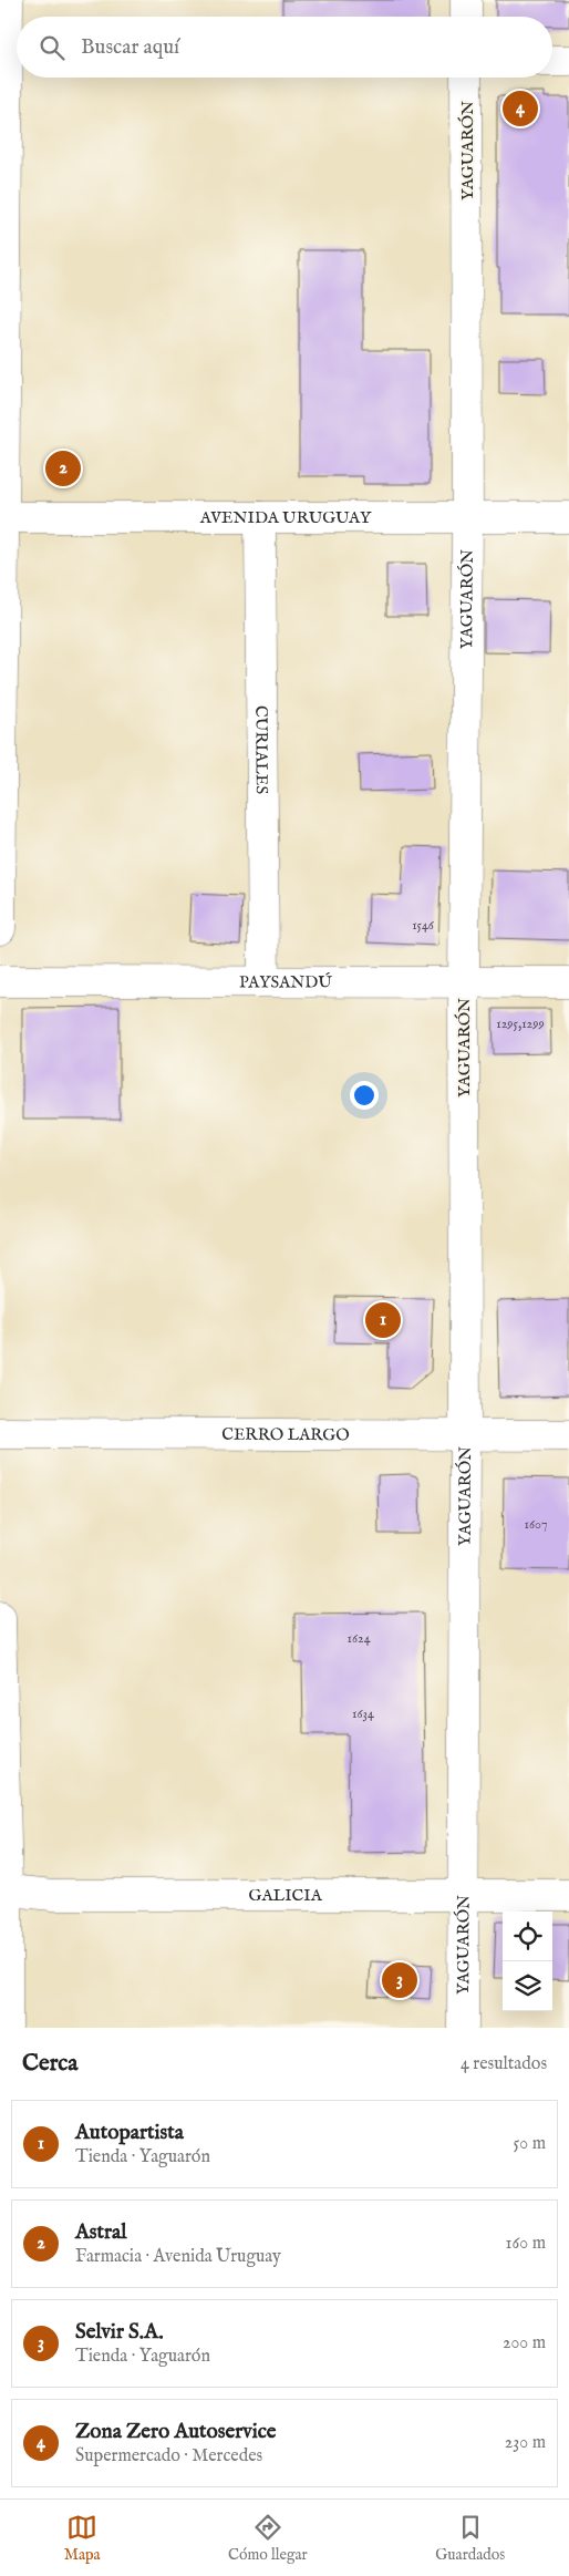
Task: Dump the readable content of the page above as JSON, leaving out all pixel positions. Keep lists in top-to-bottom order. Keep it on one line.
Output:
{"streets":{"street":["YAGUARÓN","AVENIDA URUGUAY","CURIALES","PAYSANDÚ","CERRO LARGO","GALICIA"]},"crossings":[["YAGUARÓN","AVENIDA URUGUAY"],["YAGUARÓN","PAYSANDÚ"],["YAGUARÓN","CERRO LARGO"],["YAGUARÓN","GALICIA"],["AVENIDA URUGUAY","CURIALES"],["CURIALES","PAYSANDÚ"]],"house_numbers":["1546","1295,1299","1607","1624","1634"],"page":{"search":"Buscar aquí","pins":["4","2","1","3"],"heading":["Cerca","4 resultados"],"list":[{"mark":"1","name":"Autopartista","note":"Tienda · Yaguarón","value":"50 m"},{"mark":"2","name":"Astral","note":"Farmacia · Avenida Uruguay","value":"160 m"},{"mark":"3","name":"Selvir S.A.","note":"Tienda · Yaguarón","value":"200 m"},{"mark":"4","name":"Zona Zero Autoservice","note":"Supermercado · Mercedes","value":"230 m"}],"nav":["Mapa","Cómo llegar","Guardados"]}}
